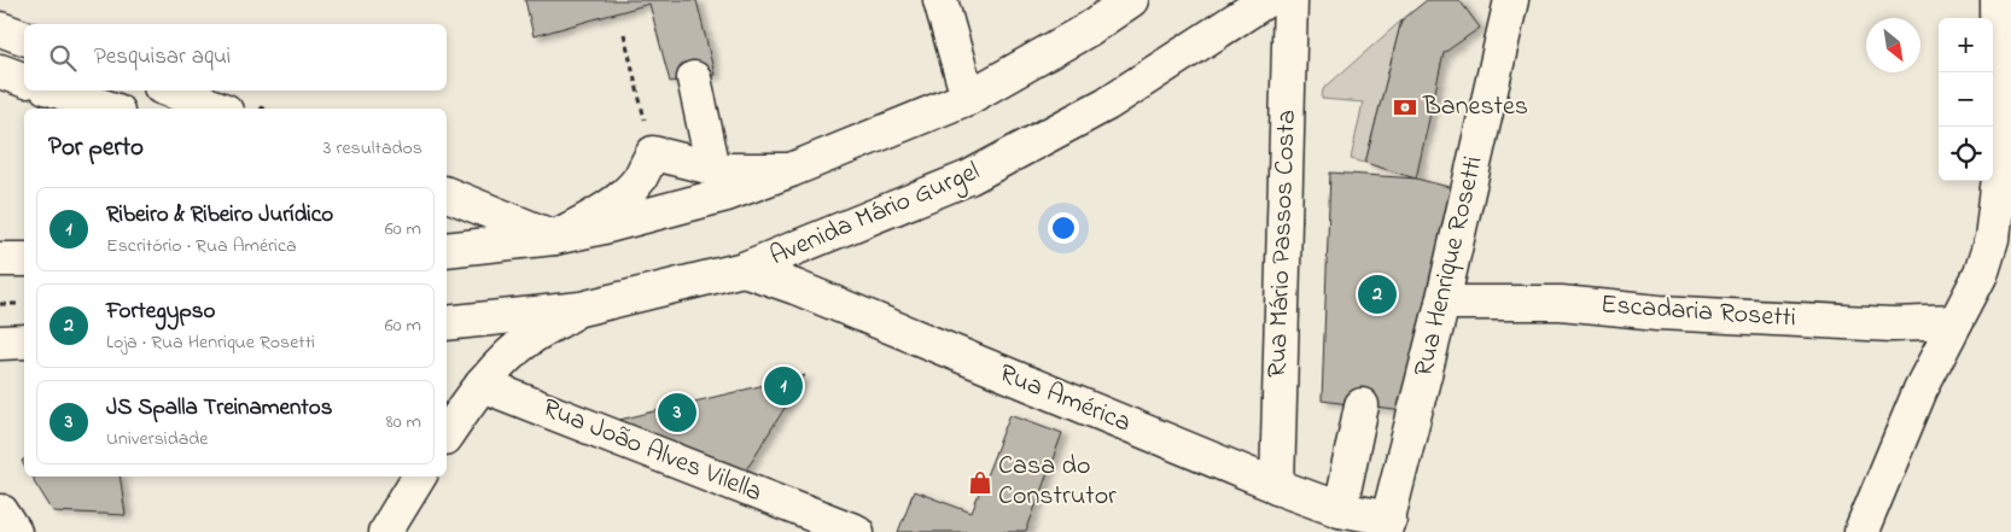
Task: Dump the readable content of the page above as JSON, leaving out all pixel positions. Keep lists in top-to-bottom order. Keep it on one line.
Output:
{"streets":{"street":["Avenida Mário Gurgel","Rua Mário Passos Costa","Rua Henrique Rosetti","Escadaria Rosetti","Rua América","Rua João Alves Vilella"]},"crossings":[["Avenida Mário Gurgel","Rua América"],["Rua Mário Passos Costa","Rua América"],["Rua Henrique Rosetti","Escadaria Rosetti"],["Rua Henrique Rosetti","Rua América"]],"places":{"bank":["Banestes"],"shop":["Casa do Construtor"]},"north":"bottom right","page":{"map_buttons":["+","−"],"search":"Pesquisar aqui","heading":["Por perto","3 resultados"],"list":[{"mark":"1","name":"Ribeiro & Ribeiro Jurídico","note":"Escritório · Rua América","value":"60 m"},{"mark":"2","name":"Fortegypso","note":"Loja · Rua Henrique Rosetti","value":"60 m"},{"mark":"3","name":"JS Spalla Treinamentos","note":"Universidade","value":"80 m"}],"pins":["2","1","3"]}}
